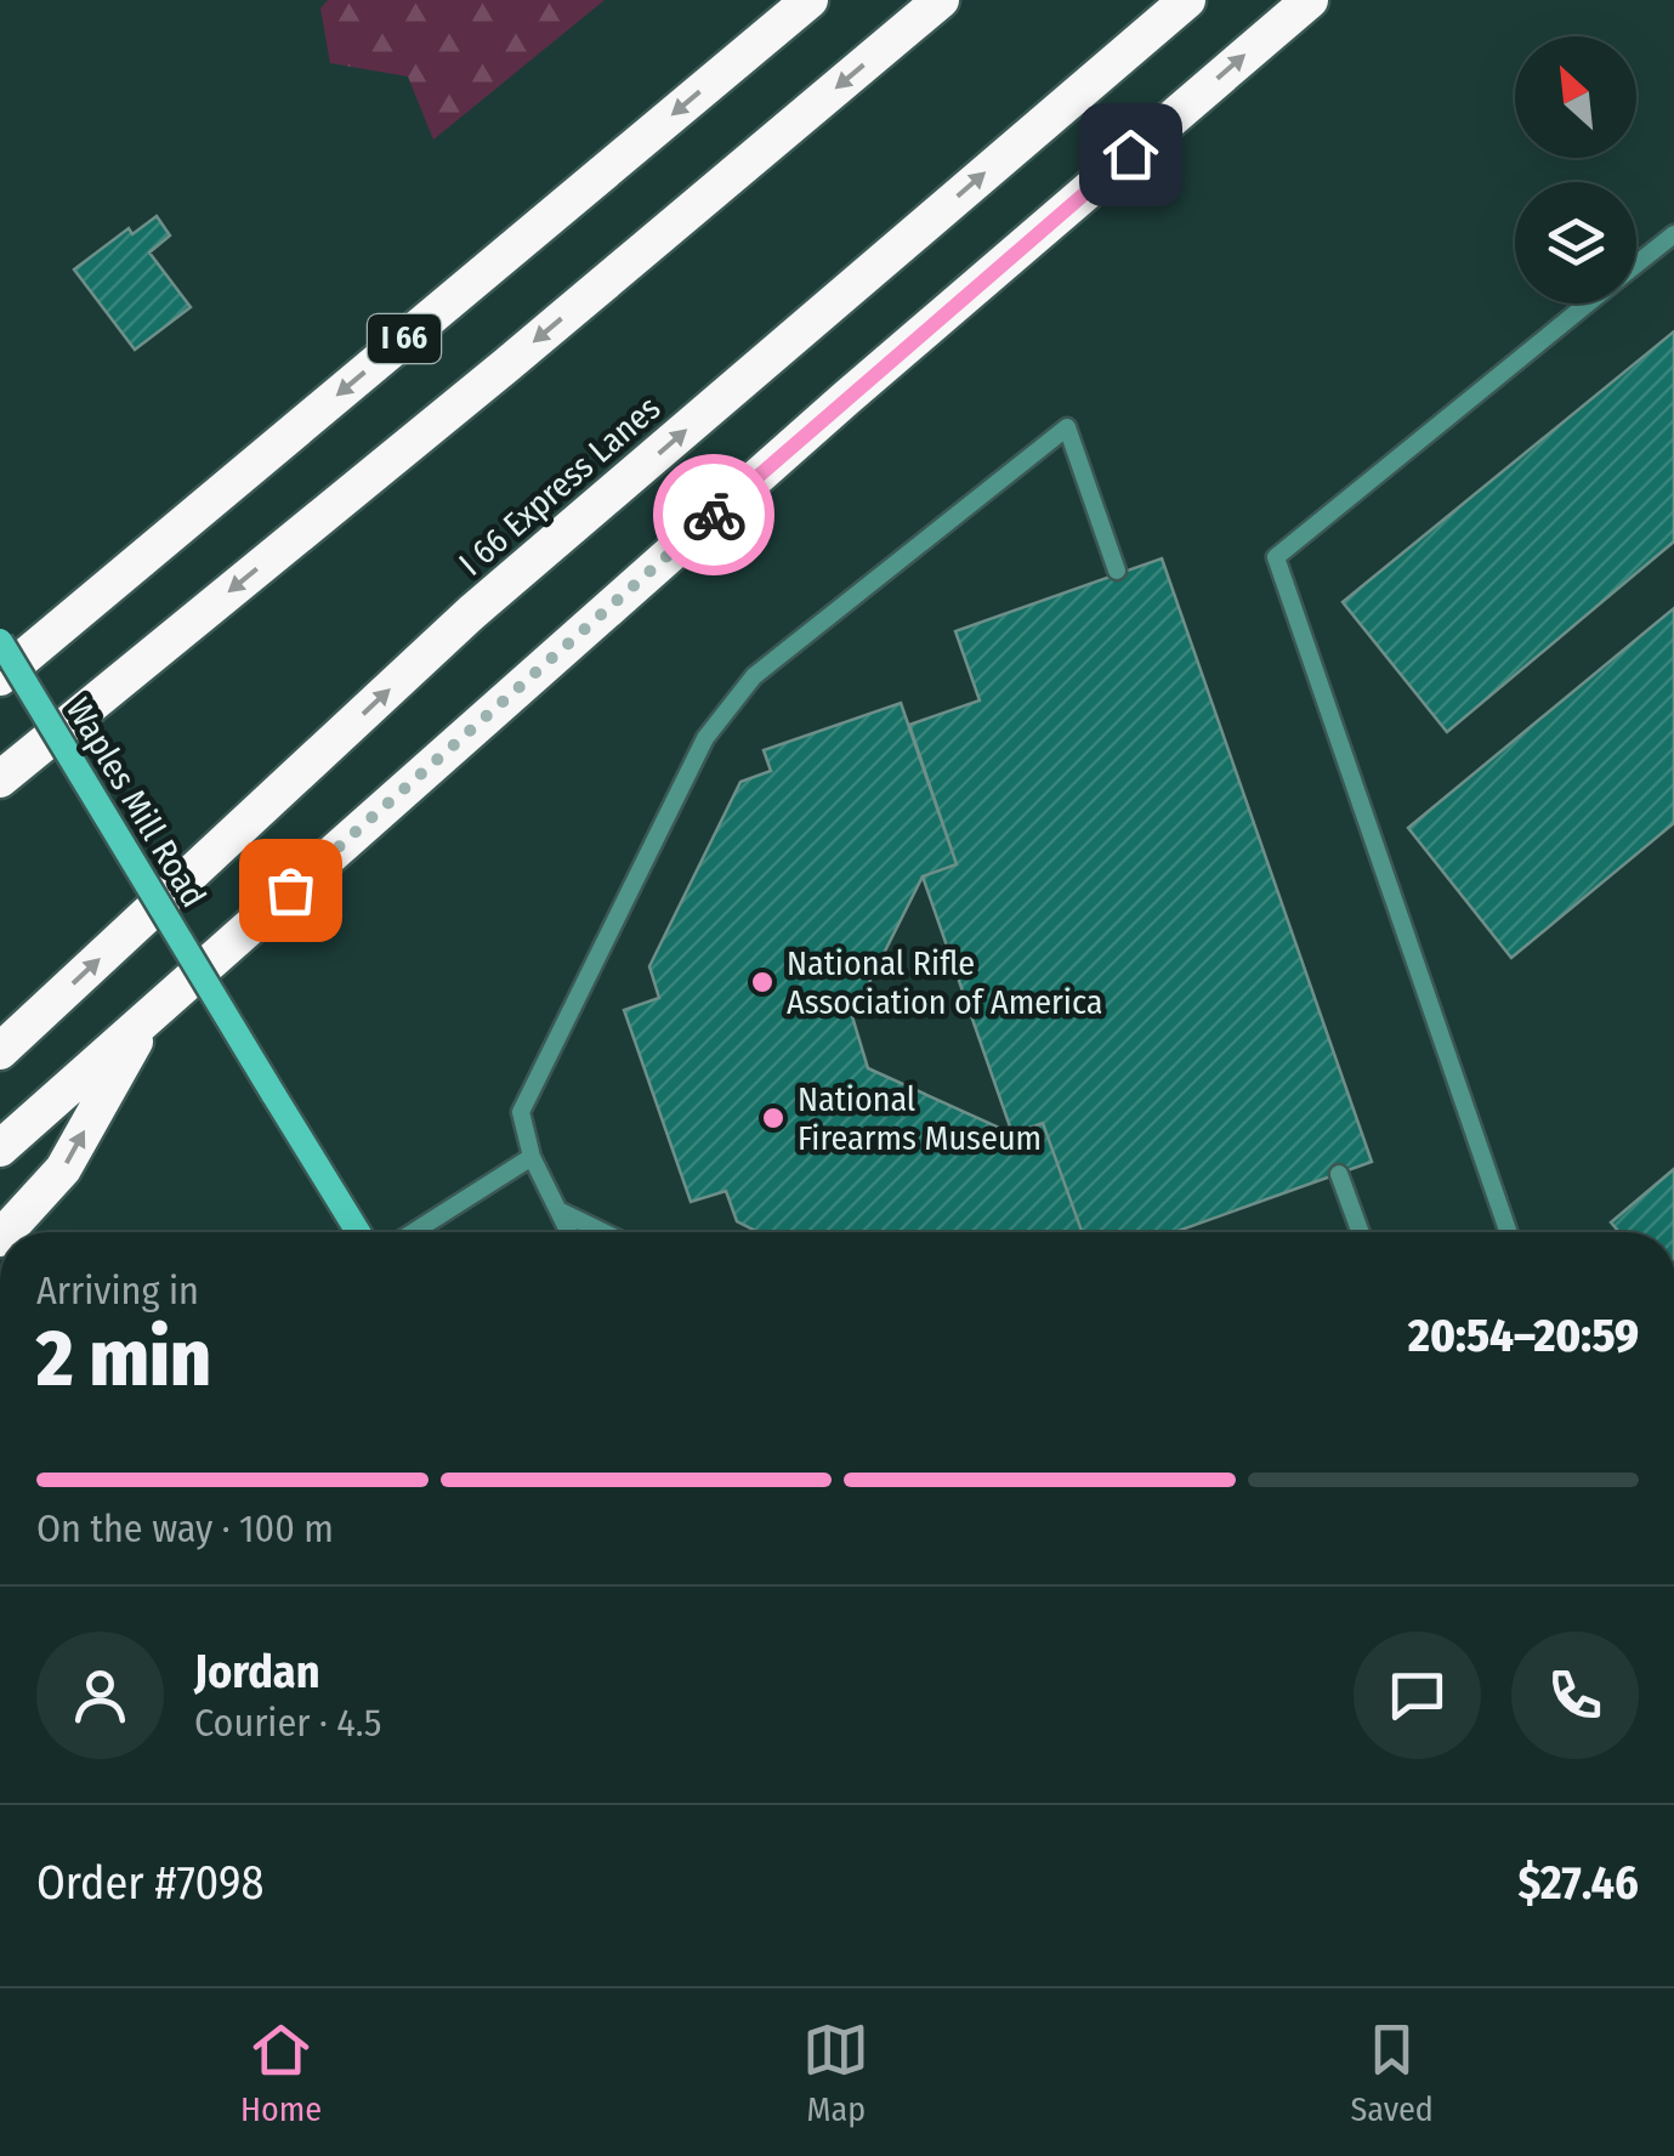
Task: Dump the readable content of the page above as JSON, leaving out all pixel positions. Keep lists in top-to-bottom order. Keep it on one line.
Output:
{"streets":{"highway":["I 66","I 66 Express Lanes"],"main road":["Waples Mill Road"]},"places":["National Rifle Association of America","National Firearms Museum"],"north":"top left","page":{"heading":["2 min","Arriving in","20:54–20:59"],"panel":["Jordan","Courier · 4.5","Order #7098","$27.46"],"bar":"On the way · 100 m","tabs":["Home","Map","Saved"]}}
